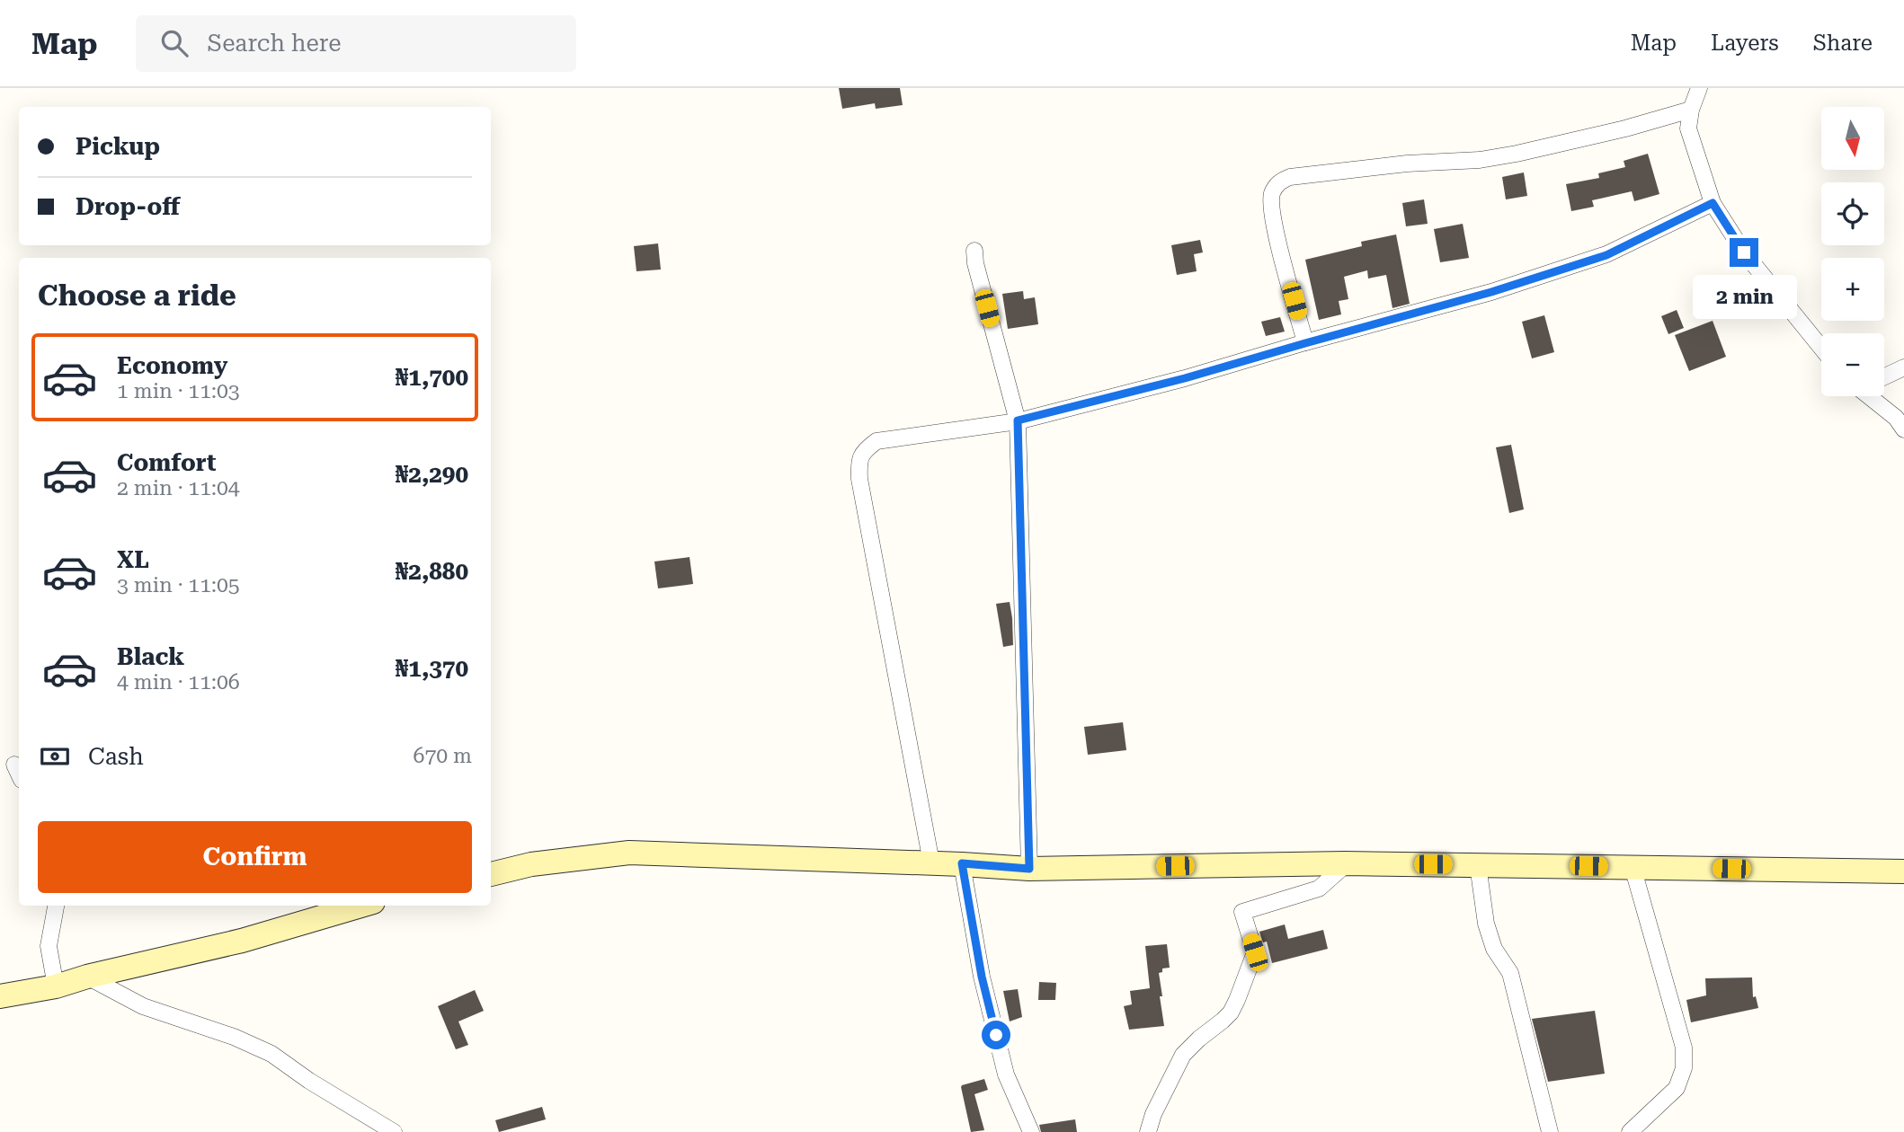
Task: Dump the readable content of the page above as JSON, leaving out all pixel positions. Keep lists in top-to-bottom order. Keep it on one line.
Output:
{"north":"bottom","page":{"header":"Map","search":"Search here","nav":["Map","Layers","Share"],"map_buttons":["+","−"],"banner":["Pickup","Drop-off"],"heading":"Choose a ride","bubble":"2 min","list":[{"name":"Economy","note":"1 min · 11:03","value":"₦1,700"},{"name":"Comfort","note":"2 min · 11:04","value":"₦2,290"},{"name":"XL","note":"3 min · 11:05","value":"₦2,880"},{"name":"Black","note":"4 min · 11:06","value":"₦1,370"}],"pay":["Cash","670 m"],"buttons":"Confirm"}}
